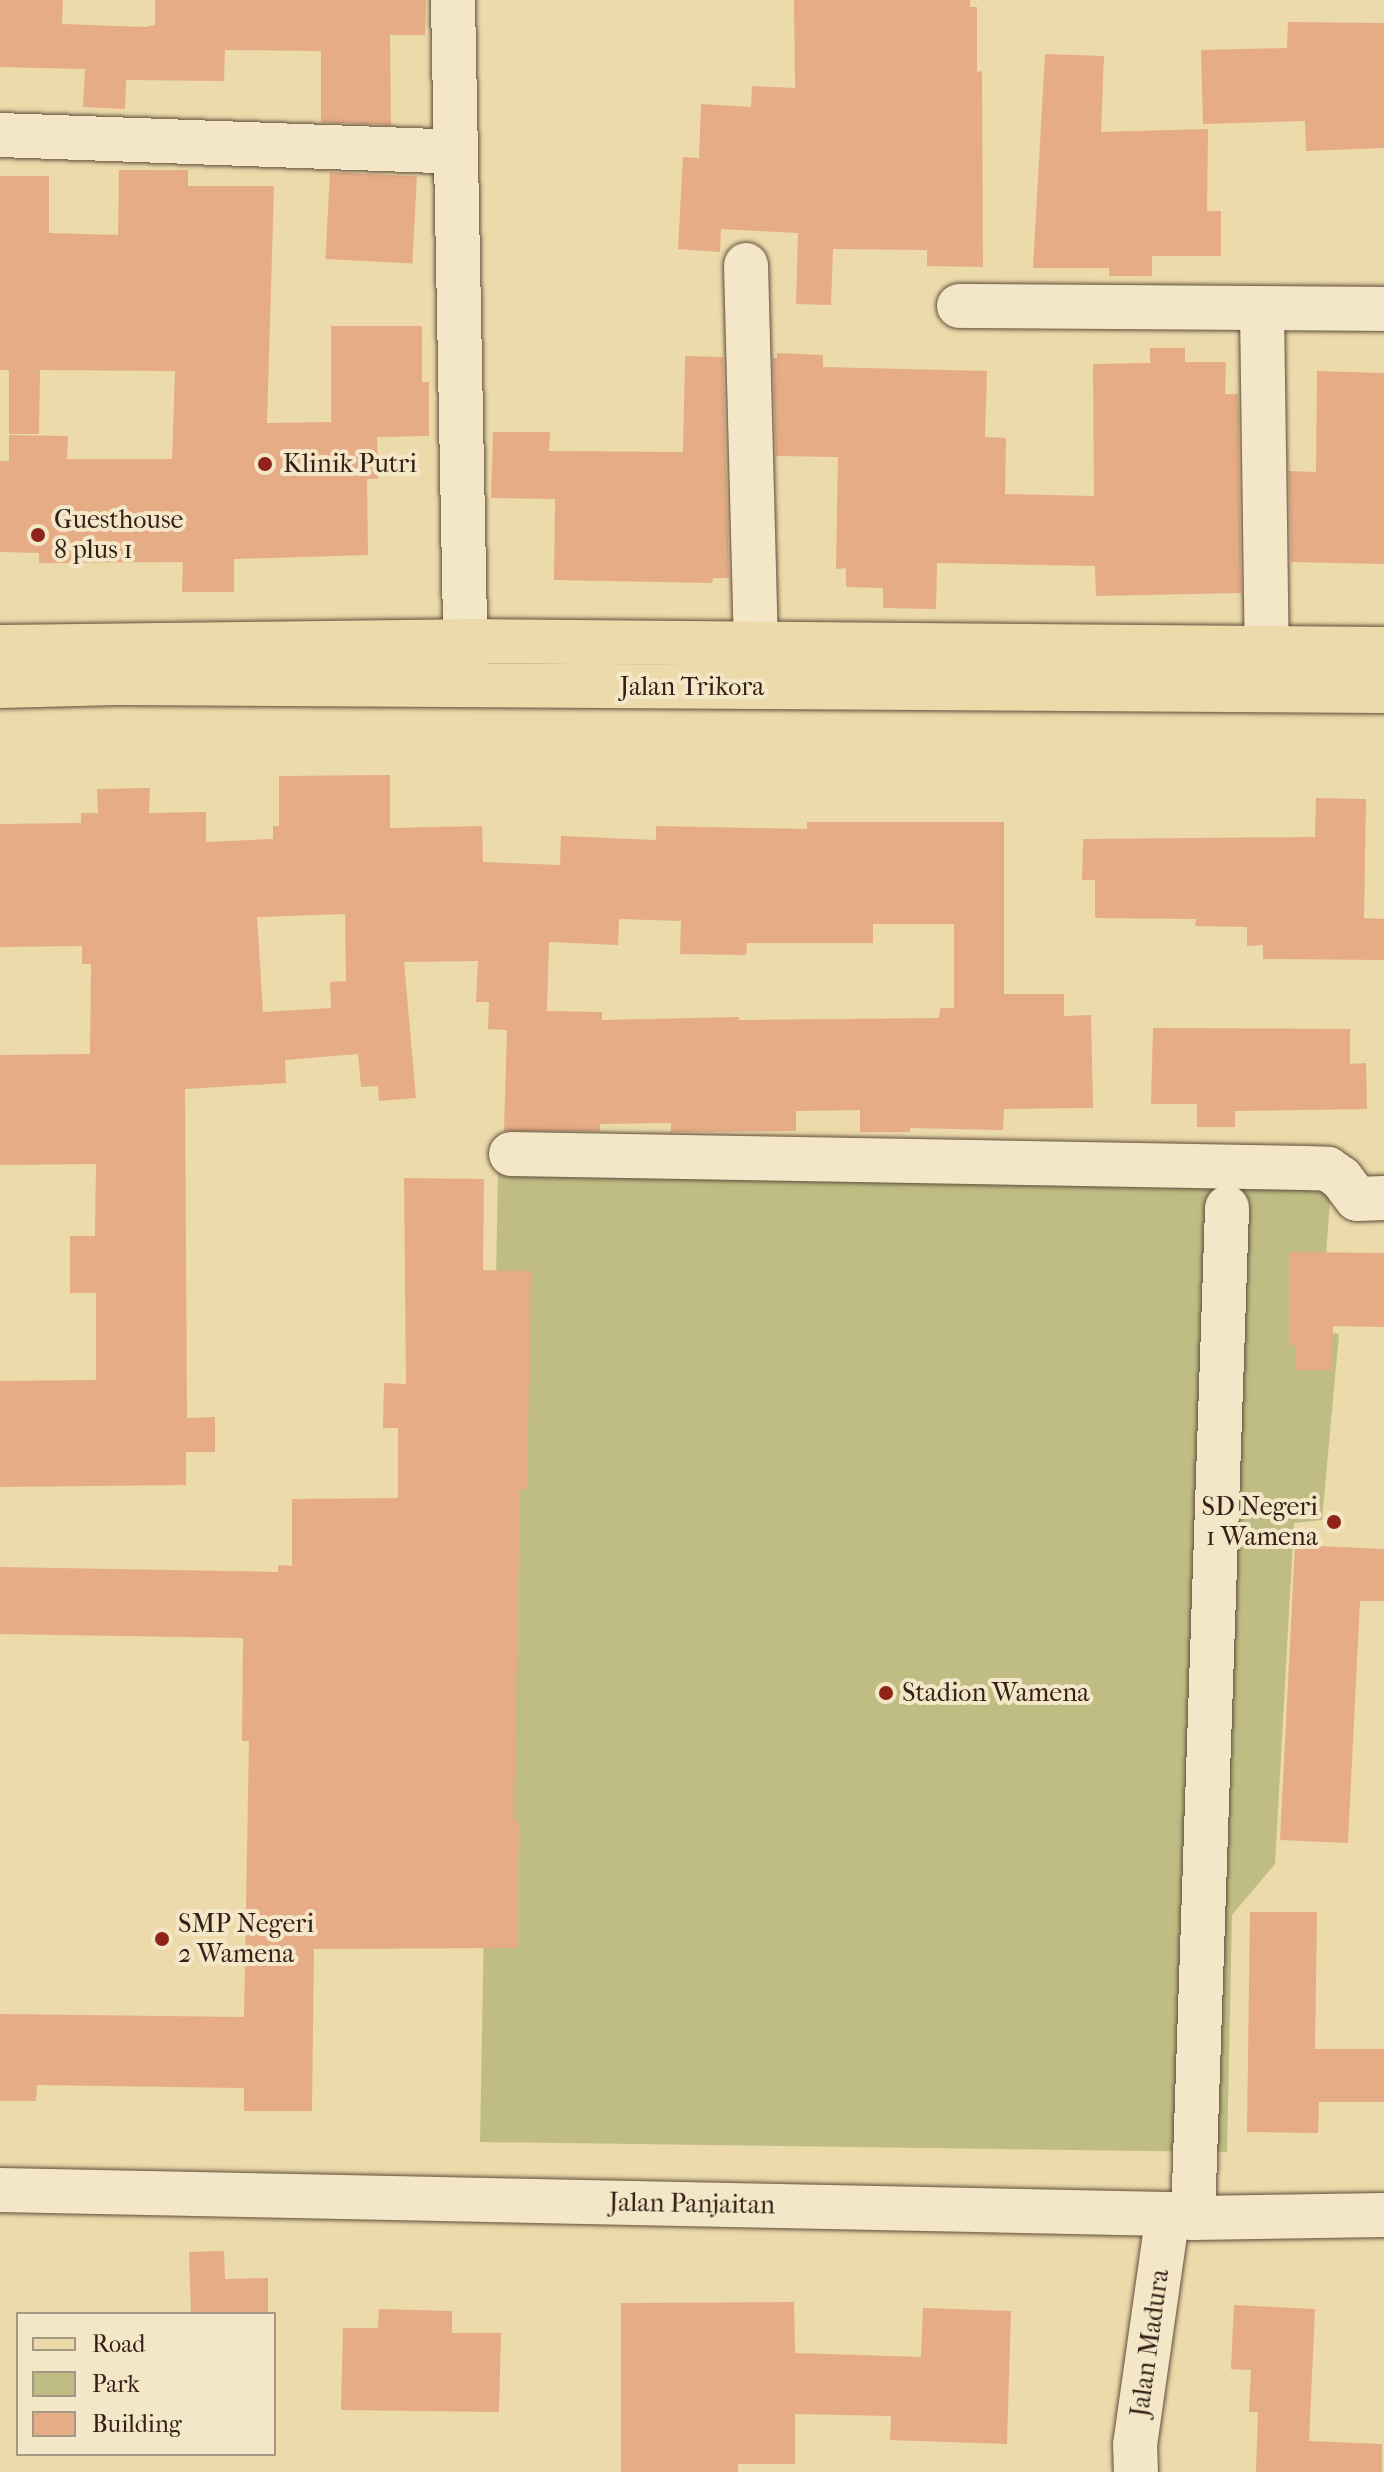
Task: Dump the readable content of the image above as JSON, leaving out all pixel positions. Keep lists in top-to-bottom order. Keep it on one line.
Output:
{"streets":{"main road":["Jalan Trikora"],"street":["Jalan Panjaitan","Jalan Madura"]},"crossings":[["Jalan Panjaitan","Jalan Madura"]],"places":["Klinik Putri","Guesthouse 8 plus 1","SD Negeri 1 Wamena","Stadion Wamena","SMP Negeri 2 Wamena"],"legend":["Road","Park","Building"]}
